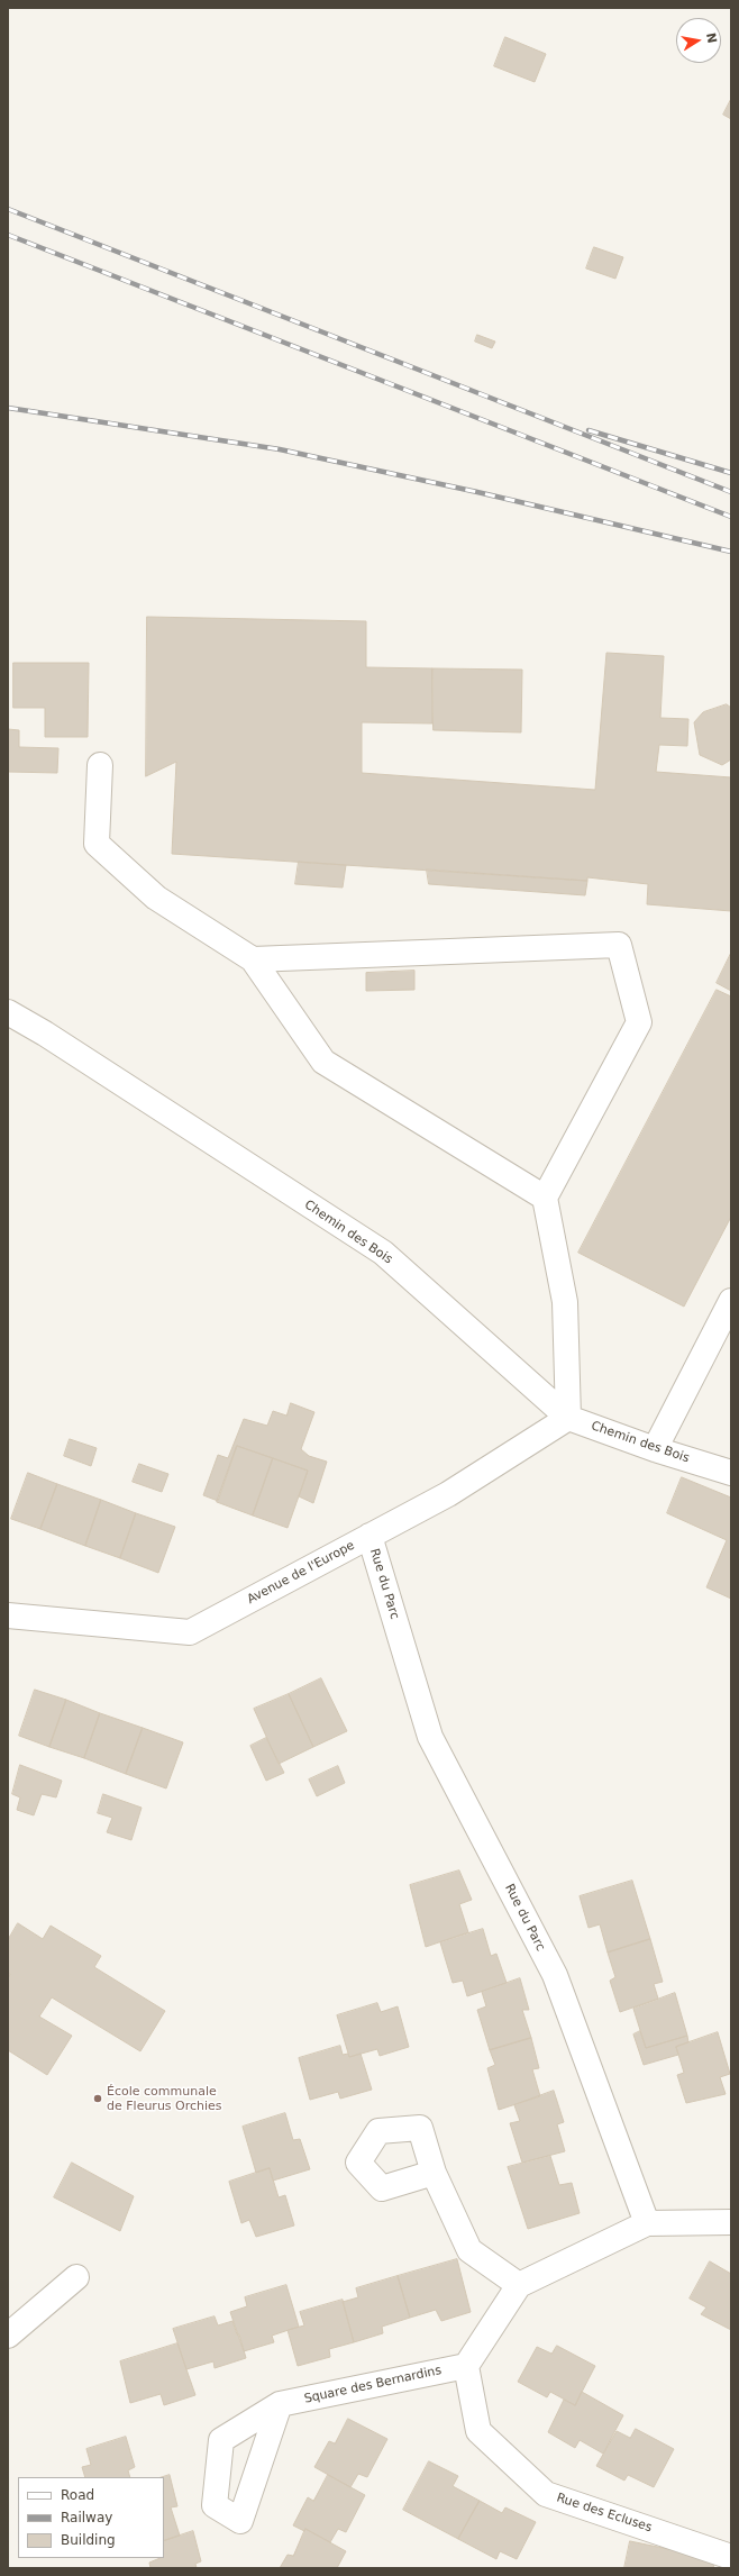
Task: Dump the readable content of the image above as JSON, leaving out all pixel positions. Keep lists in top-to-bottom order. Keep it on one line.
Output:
{"streets":{"street":["Chemin des Bois","Avenue de l'Europe","Rue du Parc","Square des Bernardins","Rue des Ecluses"]},"crossings":[["Chemin des Bois","Avenue de l'Europe"],["Avenue de l'Europe","Rue du Parc"],["Square des Bernardins","Rue des Ecluses"]],"places":["École communale de Fleurus Orchies"],"legend":["Road","Railway","Building"],"north":"right"}
